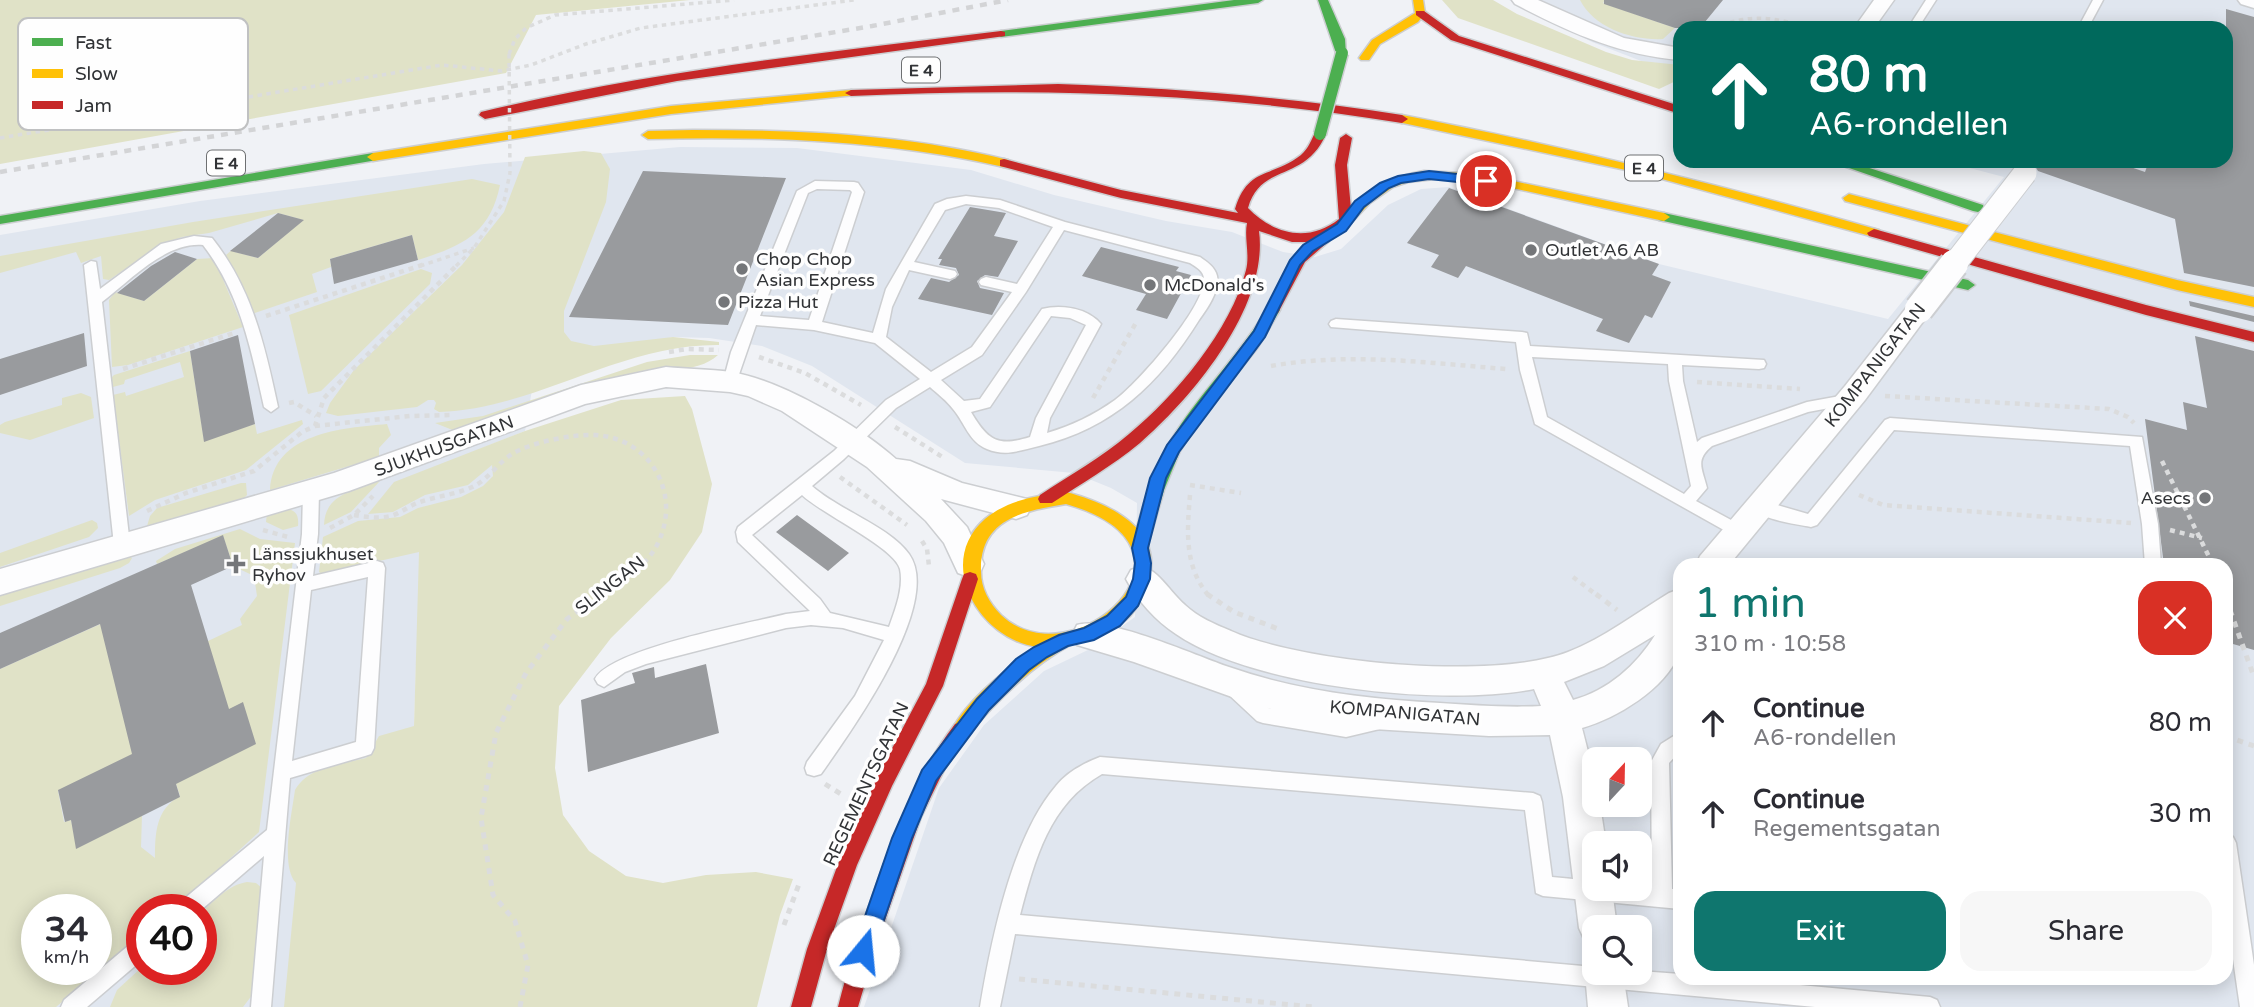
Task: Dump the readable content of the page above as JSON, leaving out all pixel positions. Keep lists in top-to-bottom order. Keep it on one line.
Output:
{"streets":{"main road":["E 4","REGEMENTSGATAN"],"street":["KOMPANIGATAN","SJUKHUSGATAN"],"path":["SLINGAN"]},"crossings":[["KOMPANIGATAN","SJUKHUSGATAN"],["KOMPANIGATAN","REGEMENTSGATAN"],["SJUKHUSGATAN","REGEMENTSGATAN"]],"places":{"other":["Outlet A6 AB","Chop Chop Asian Express","McDonald's","Pizza Hut","Asecs"],"health":["Länssjukhuset Ryhov"]},"legend":["Fast","Slow","Jam"],"north":"top","page":{"turn":["80 m","A6-rondellen"],"heading":["1 min","310 m · 10:58"],"list":[{"name":"Continue","note":"A6-rondellen","value":"80 m"},{"name":"Continue","note":"Regementsgatan","value":"30 m"}],"buttons":["Exit","Share"],"speed":"34 km/h","limit":"40"}}
